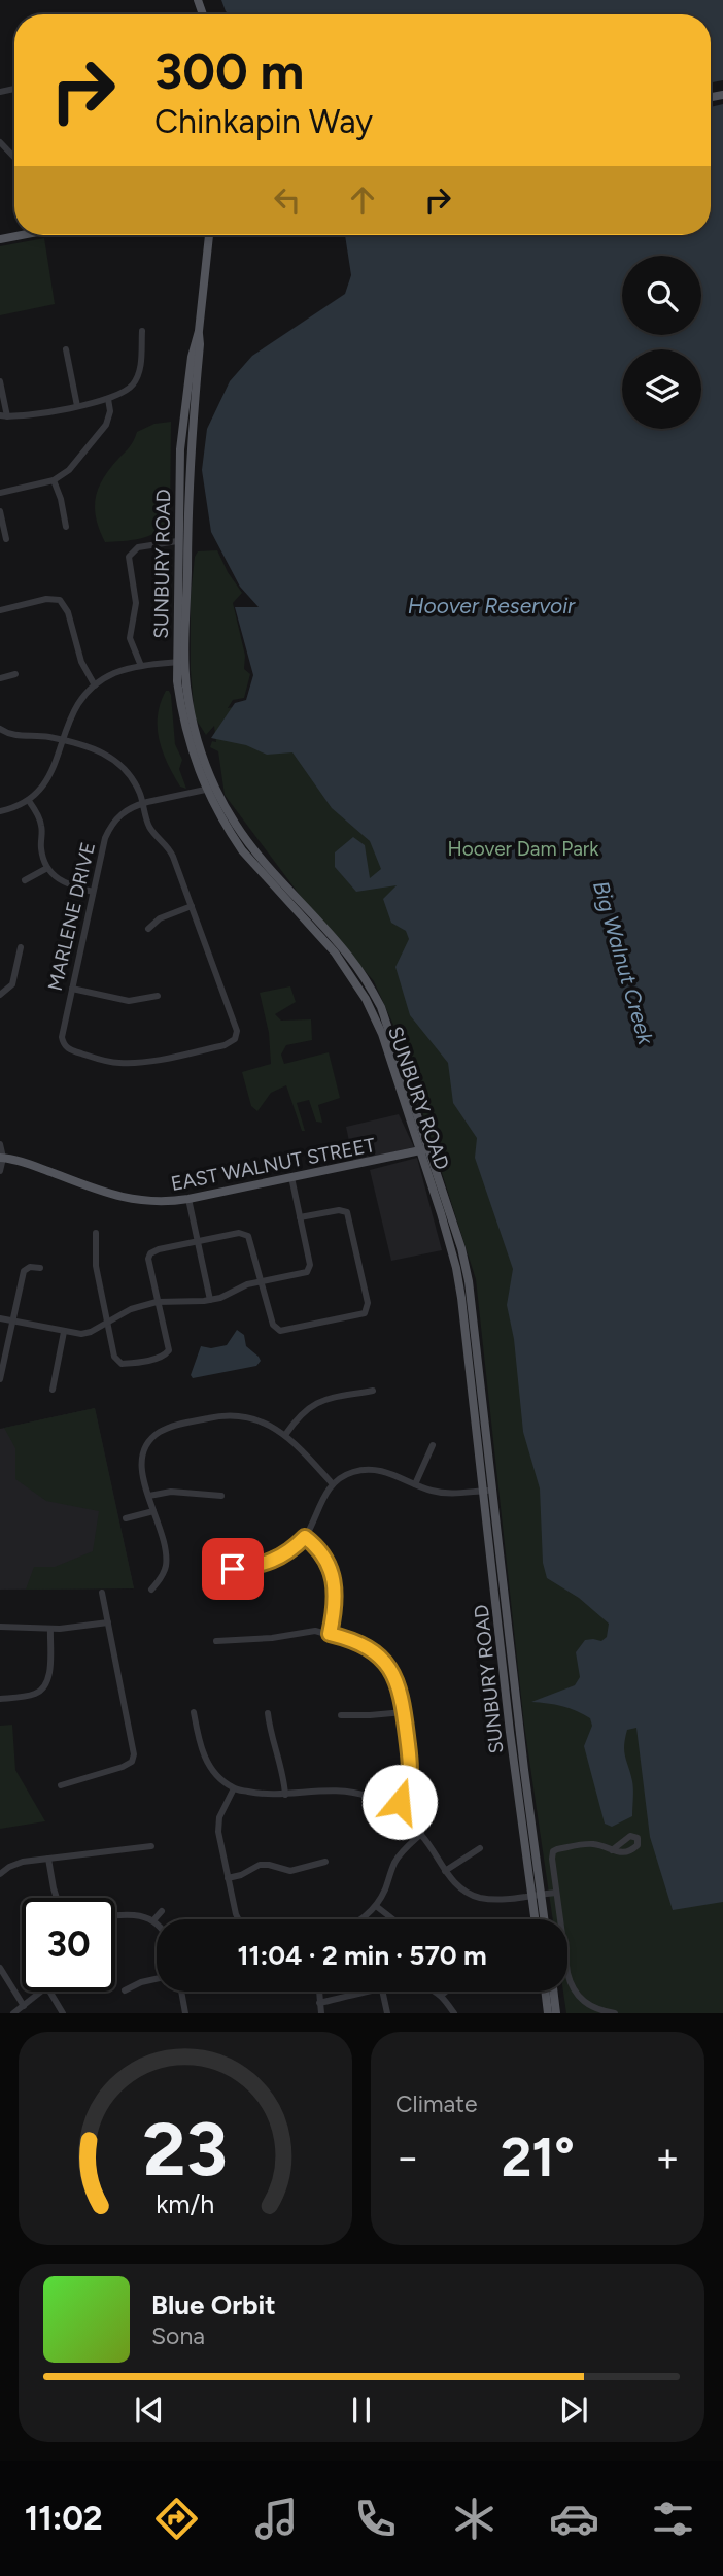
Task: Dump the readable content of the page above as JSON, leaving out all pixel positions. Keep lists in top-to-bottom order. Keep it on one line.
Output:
{"streets":{"main road":["SUNBURY ROAD","EAST WALNUT STREET"],"street":["MARLENE DRIVE"]},"crossings":[["SUNBURY ROAD","MARLENE DRIVE"],["SUNBURY ROAD","EAST WALNUT STREET"]],"water":["Hoover Reservoir","Big Walnut Creek"],"parks":["Hoover Dam Park"],"page":{"turn":["300 m","Chinkapin Way"],"limit":"30","trip":"11:04 · 2 min · 570 m","tile":"Climate","heat":["−","21°","+"],"song":["Blue Orbit","Sona"],"tabs":"11:02","gauge":["23","km/h"]}}
